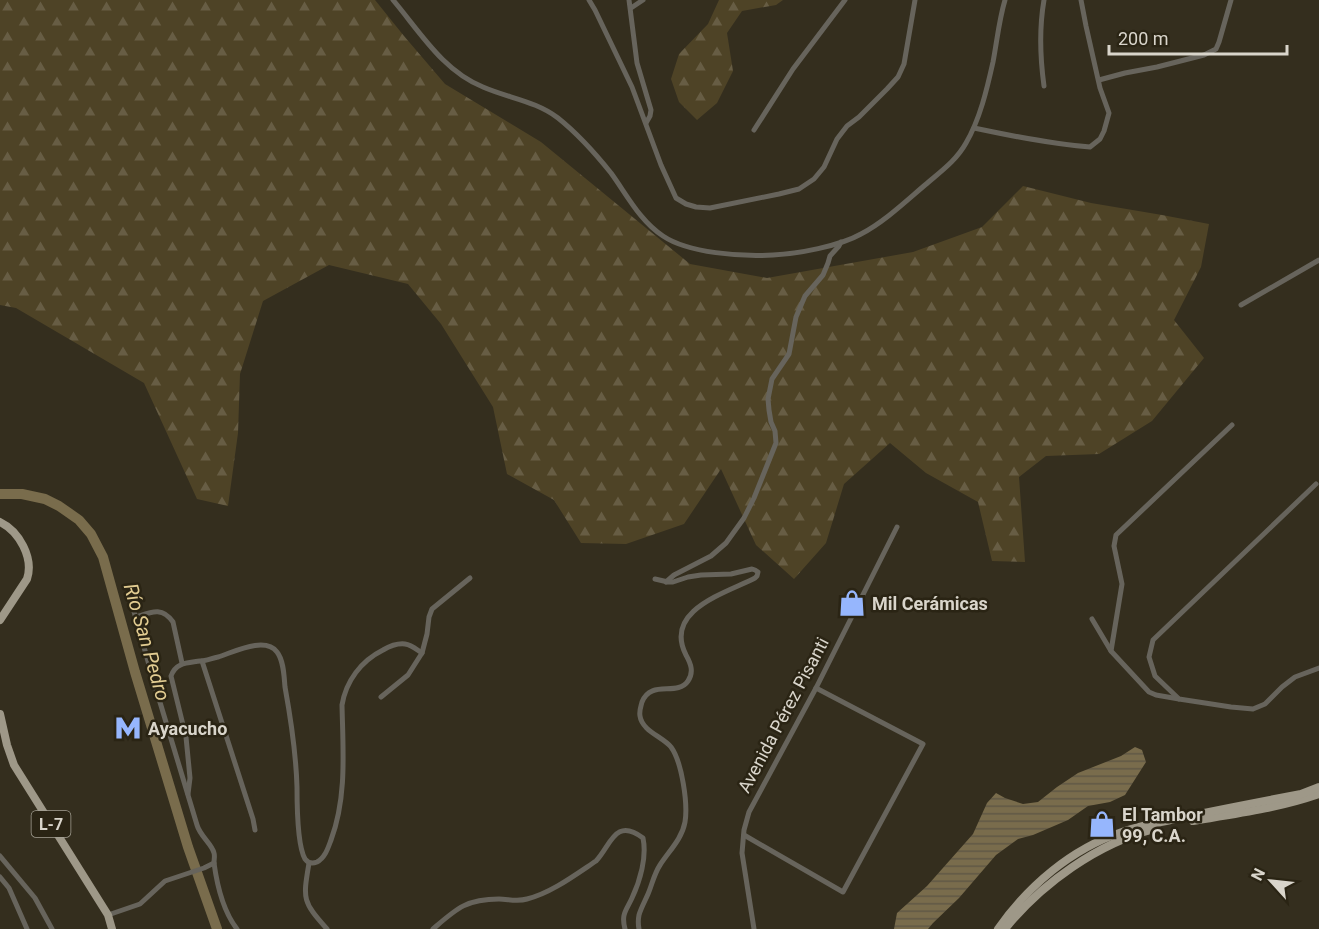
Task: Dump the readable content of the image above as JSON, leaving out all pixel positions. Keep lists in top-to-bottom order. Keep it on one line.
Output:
{"streets":{"main road":["L-7"],"street":["Avenida Pérez Pisanti"]},"water":["Río San Pedro"],"places":{"shop":["Mil Cerámicas","El Tambor 99, C.A."],"metro station":["Ayacucho"]},"scale_bar":"200 m","north":"top left"}
